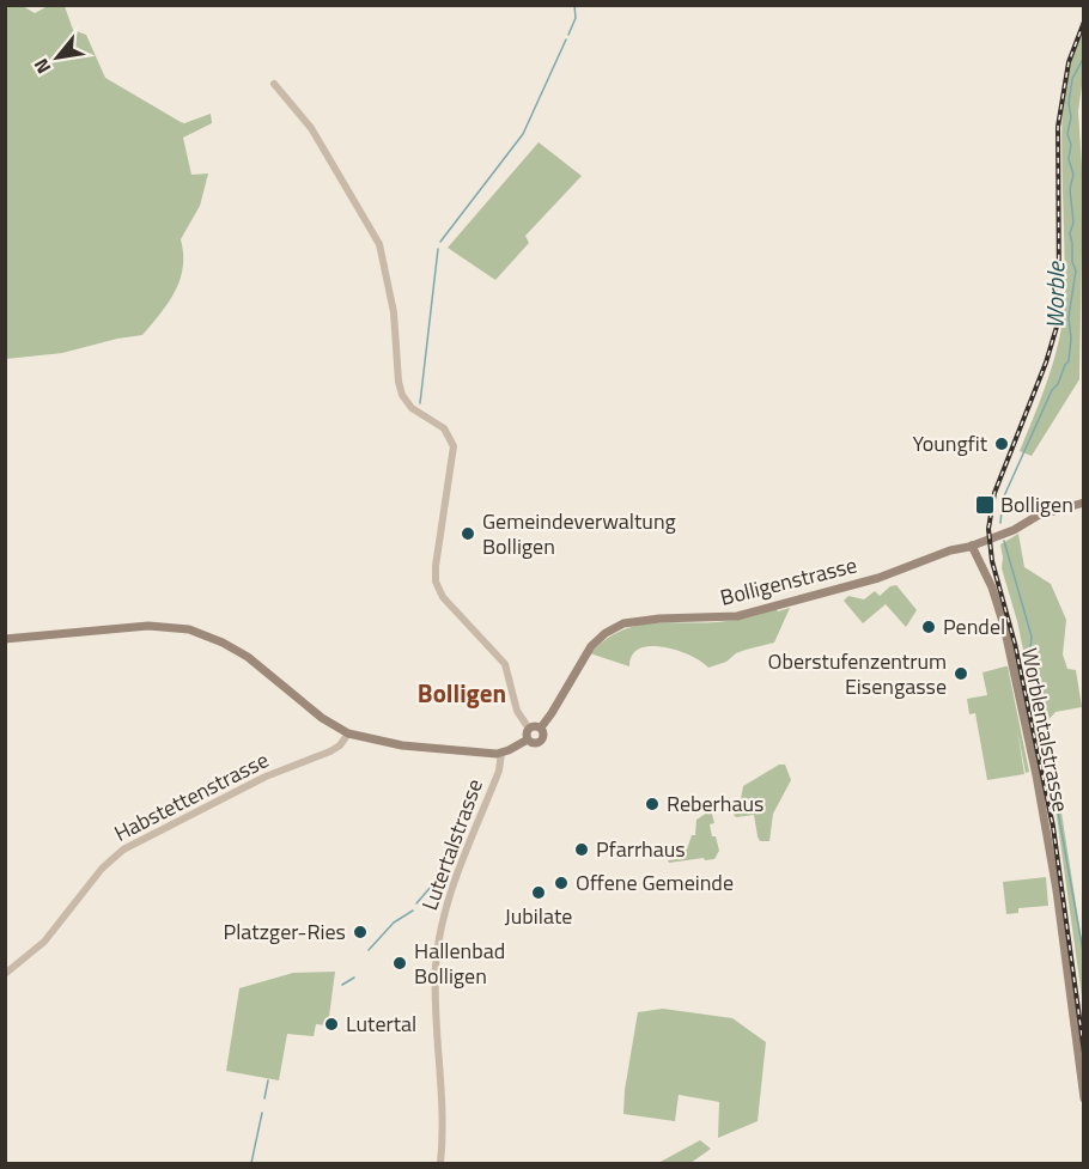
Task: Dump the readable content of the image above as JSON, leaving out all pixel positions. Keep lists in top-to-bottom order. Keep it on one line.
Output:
{"streets":{"main road":["Bolligenstrasse","Worblentalstrasse"],"street":["Habstettenstrasse","Lutertalstrasse"]},"crossings":[["Bolligenstrasse","Worblentalstrasse"]],"districts":["Bolligen"],"water":["Worble"],"places":{"other":["Youngfit","Gemeindeverwaltung Bolligen","Pendel","Oberstufenzentrum Eisengasse","Reberhaus","Pfarrhaus","Offene Gemeinde","Jubilate","Platzger-Ries","Hallenbad Bolligen","Lutertal"],"transit":["Bolligen"]},"north":"bottom left"}
